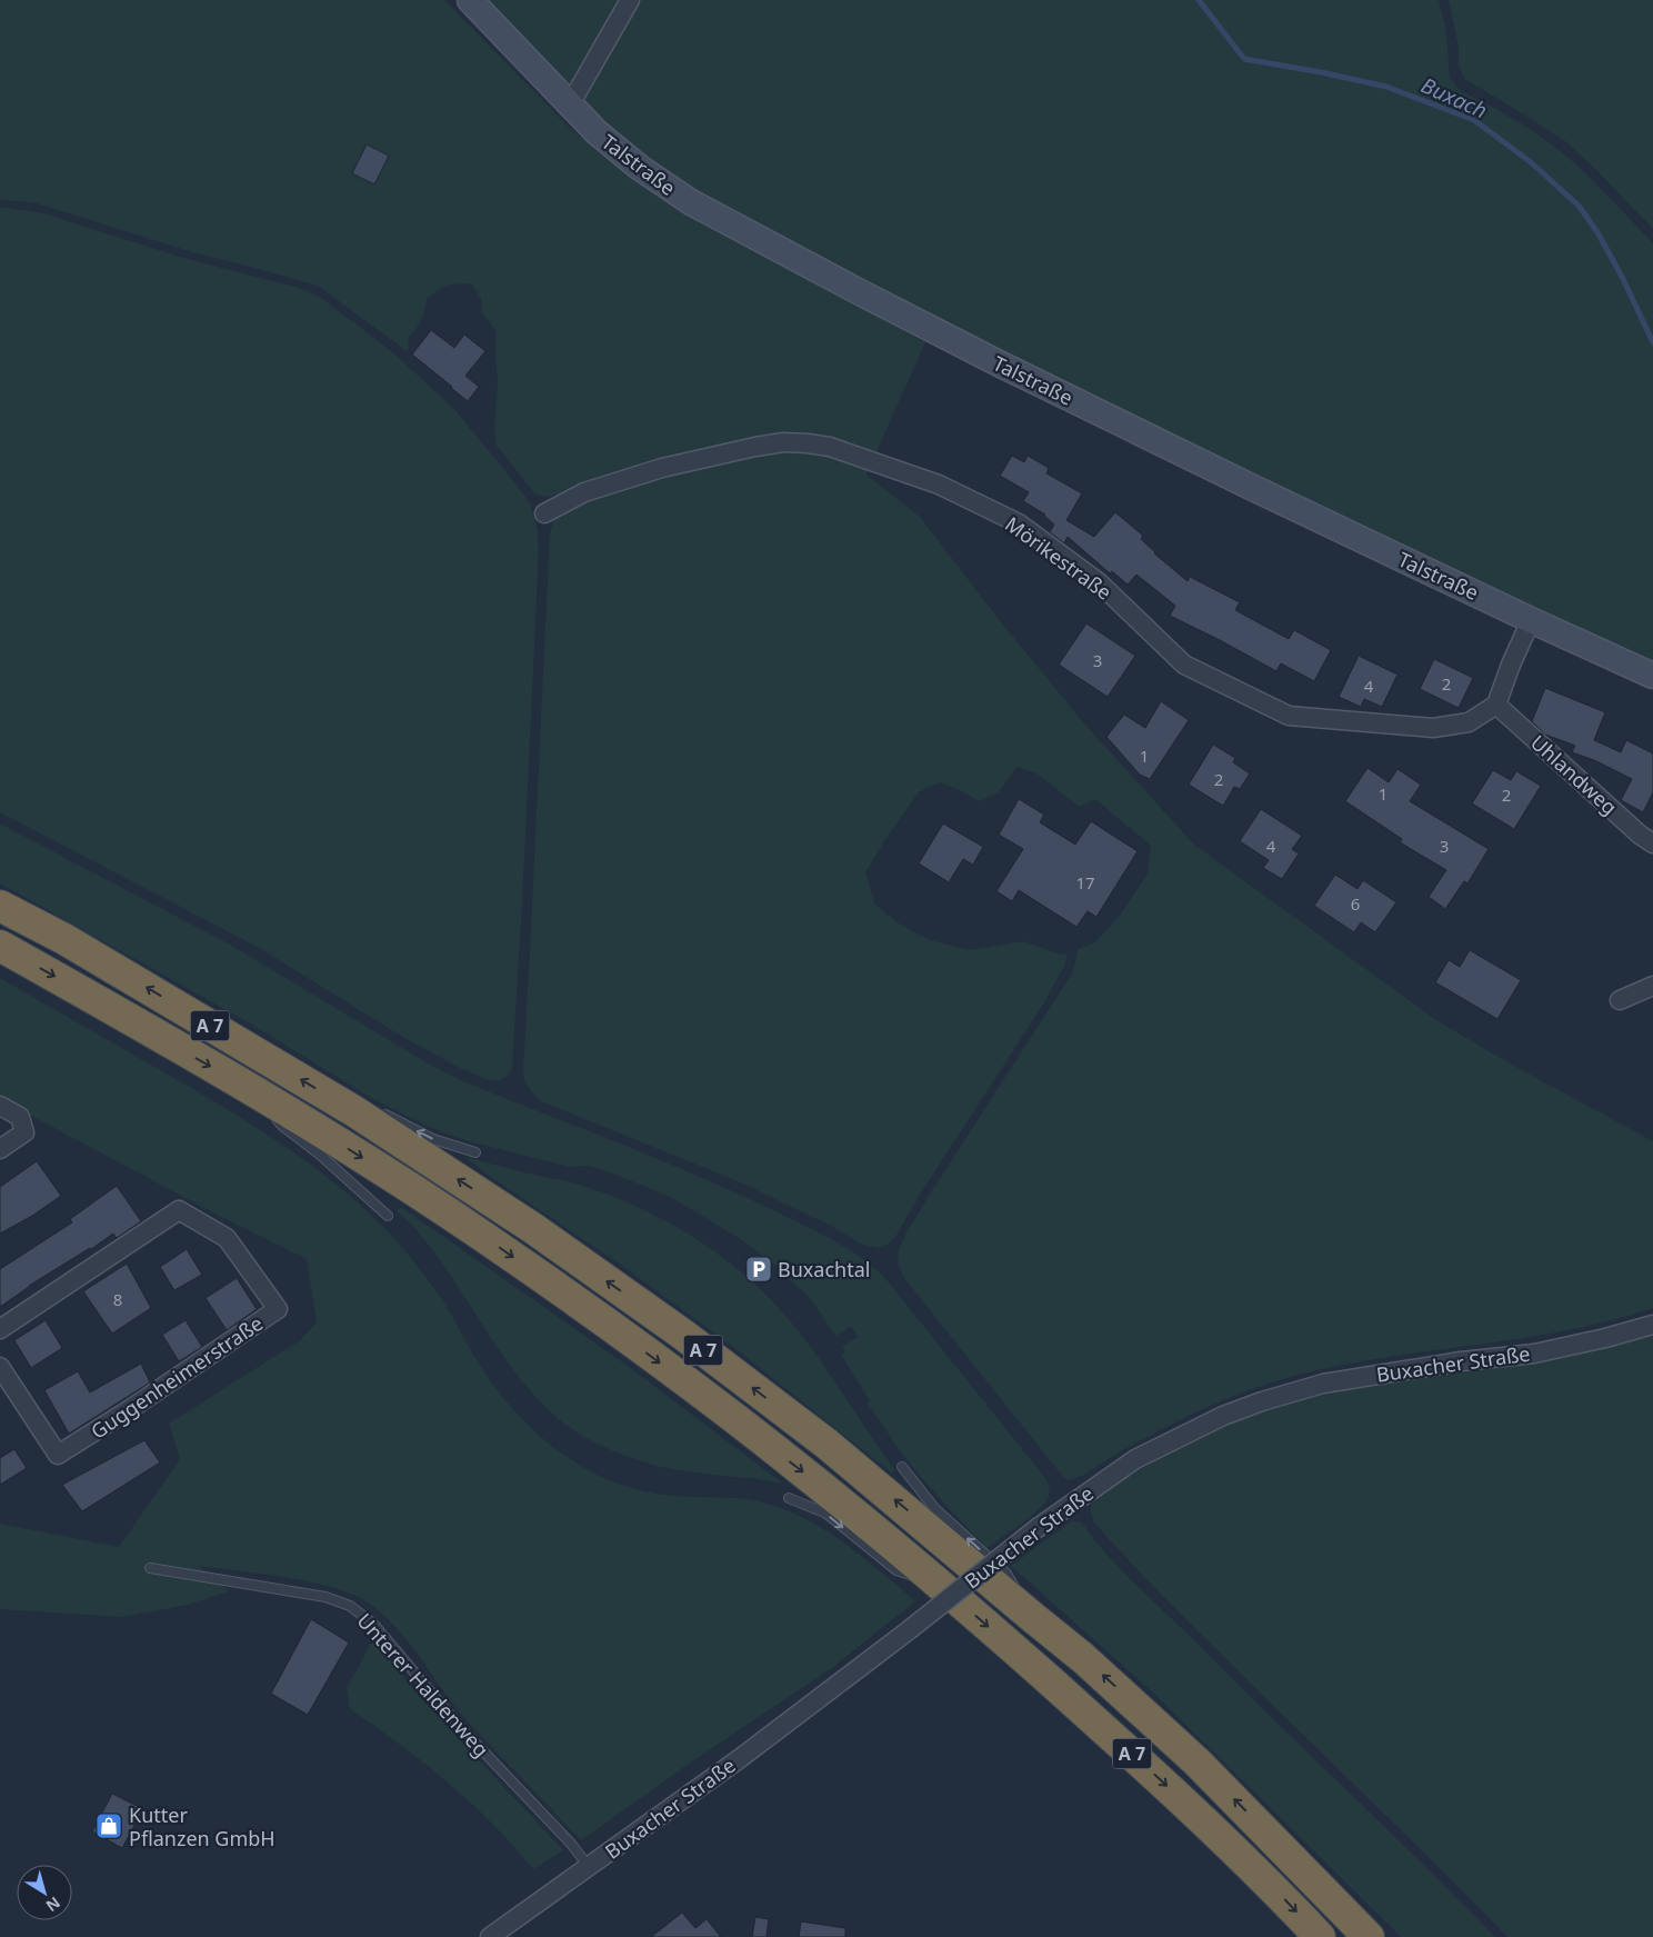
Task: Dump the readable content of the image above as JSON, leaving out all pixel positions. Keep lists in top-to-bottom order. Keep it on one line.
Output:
{"streets":{"highway":["A 7"],"street":["Talstraße","Mörikestraße","Uhlandweg","Buxacher Straße","Guggenheimerstraße"],"lane":["Unterer Haldenweg"]},"crossings":[["Mörikestraße","Uhlandweg"],["Buxacher Straße","Unterer Haldenweg"]],"water":["Buxach"],"places":{"parking":["Buxachtal"],"shop":["Kutter Pflanzen GmbH"]},"house_numbers":["3","2","4","1","2","1","2","4","3","17","6","8"],"north":"bottom right"}
